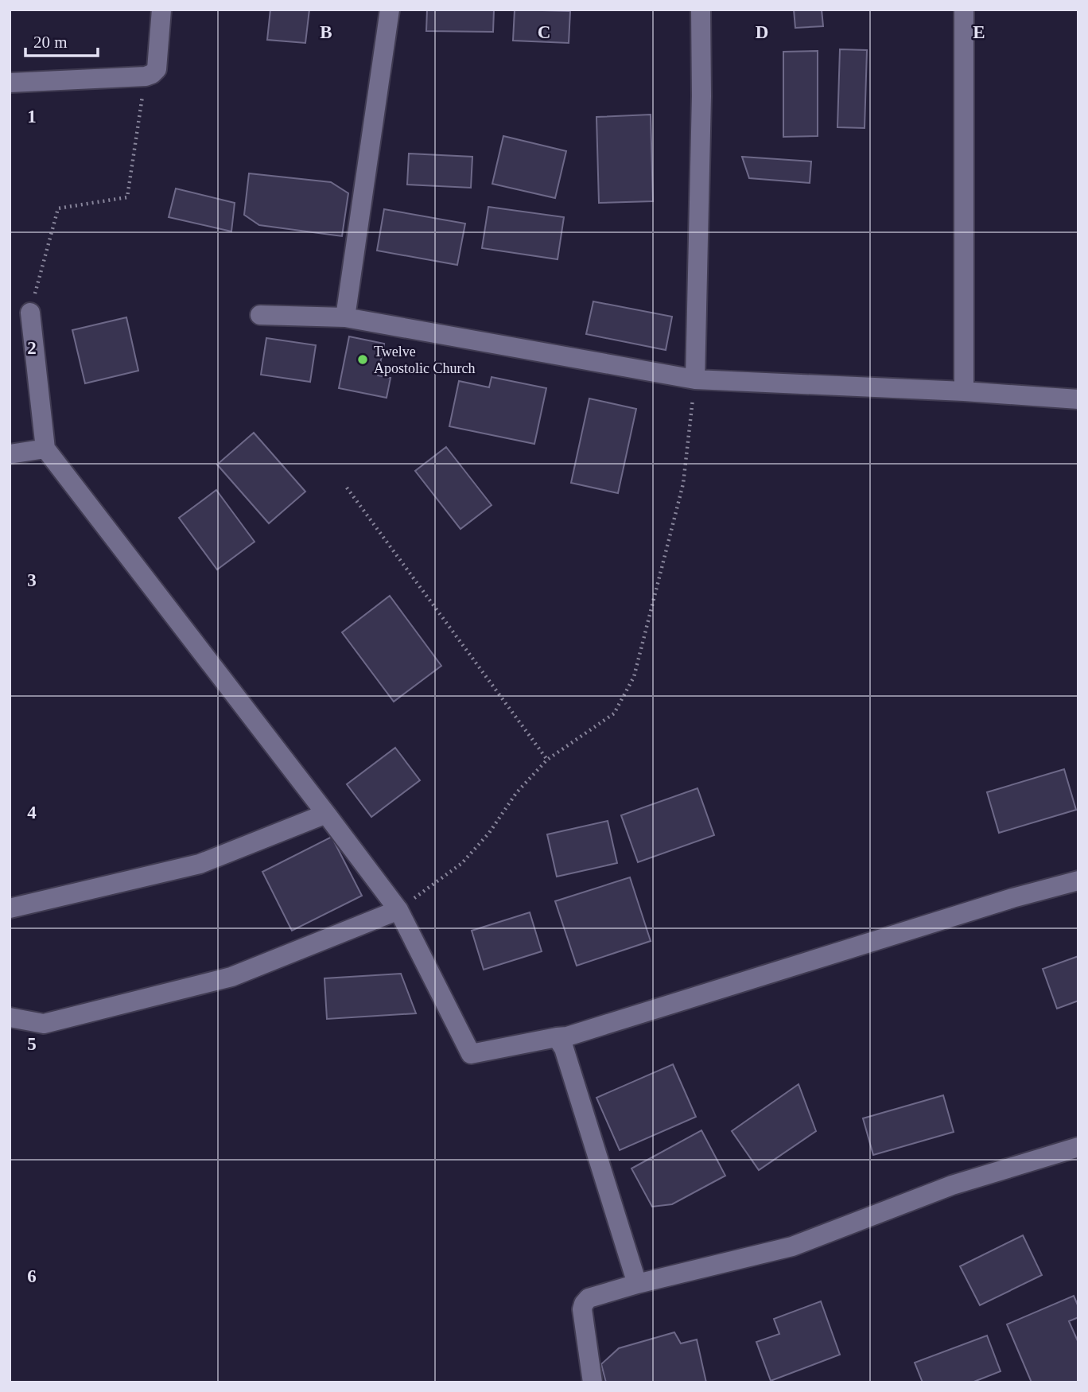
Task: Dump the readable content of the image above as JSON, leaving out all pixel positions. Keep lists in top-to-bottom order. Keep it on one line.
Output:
{"places":["Twelve Apostolic Church"],"scale_bar":"20 m","grid":{"columns":["B","C","D","E"],"rows":["1","2","3","4","5","6"]}}
